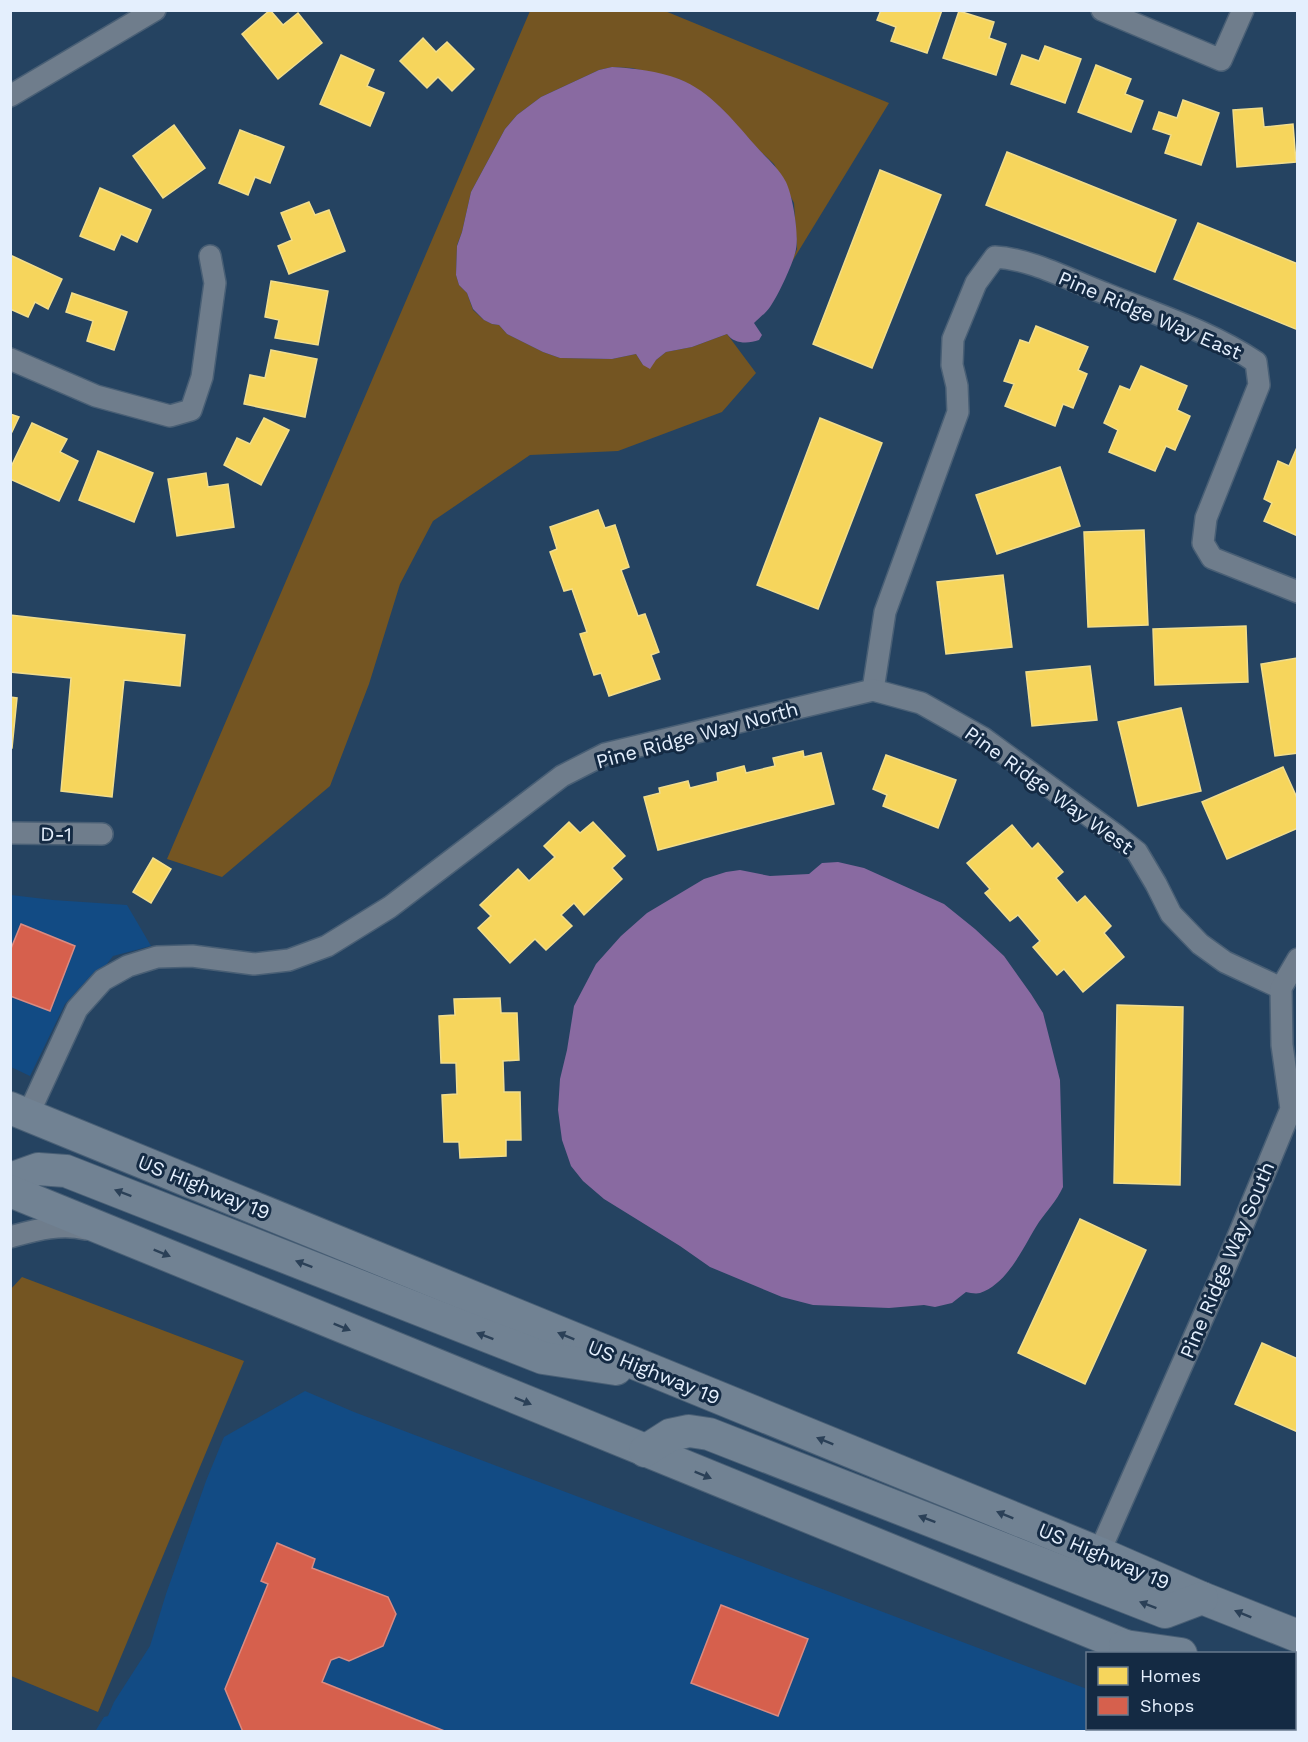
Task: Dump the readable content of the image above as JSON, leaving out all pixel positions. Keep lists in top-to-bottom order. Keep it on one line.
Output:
{"streets":{"highway":["US Highway 19"],"street":["Pine Ridge Way East","Pine Ridge Way North","Pine Ridge Way West","D-1","Pine Ridge Way South"]},"crossings":[["Pine Ridge Way East","Pine Ridge Way North"],["Pine Ridge Way East","Pine Ridge Way West"],["Pine Ridge Way North","Pine Ridge Way West"],["Pine Ridge Way North","US Highway 19"],["Pine Ridge Way West","Pine Ridge Way South"],["US Highway 19","Pine Ridge Way South"]],"legend":["Homes","Shops"]}
